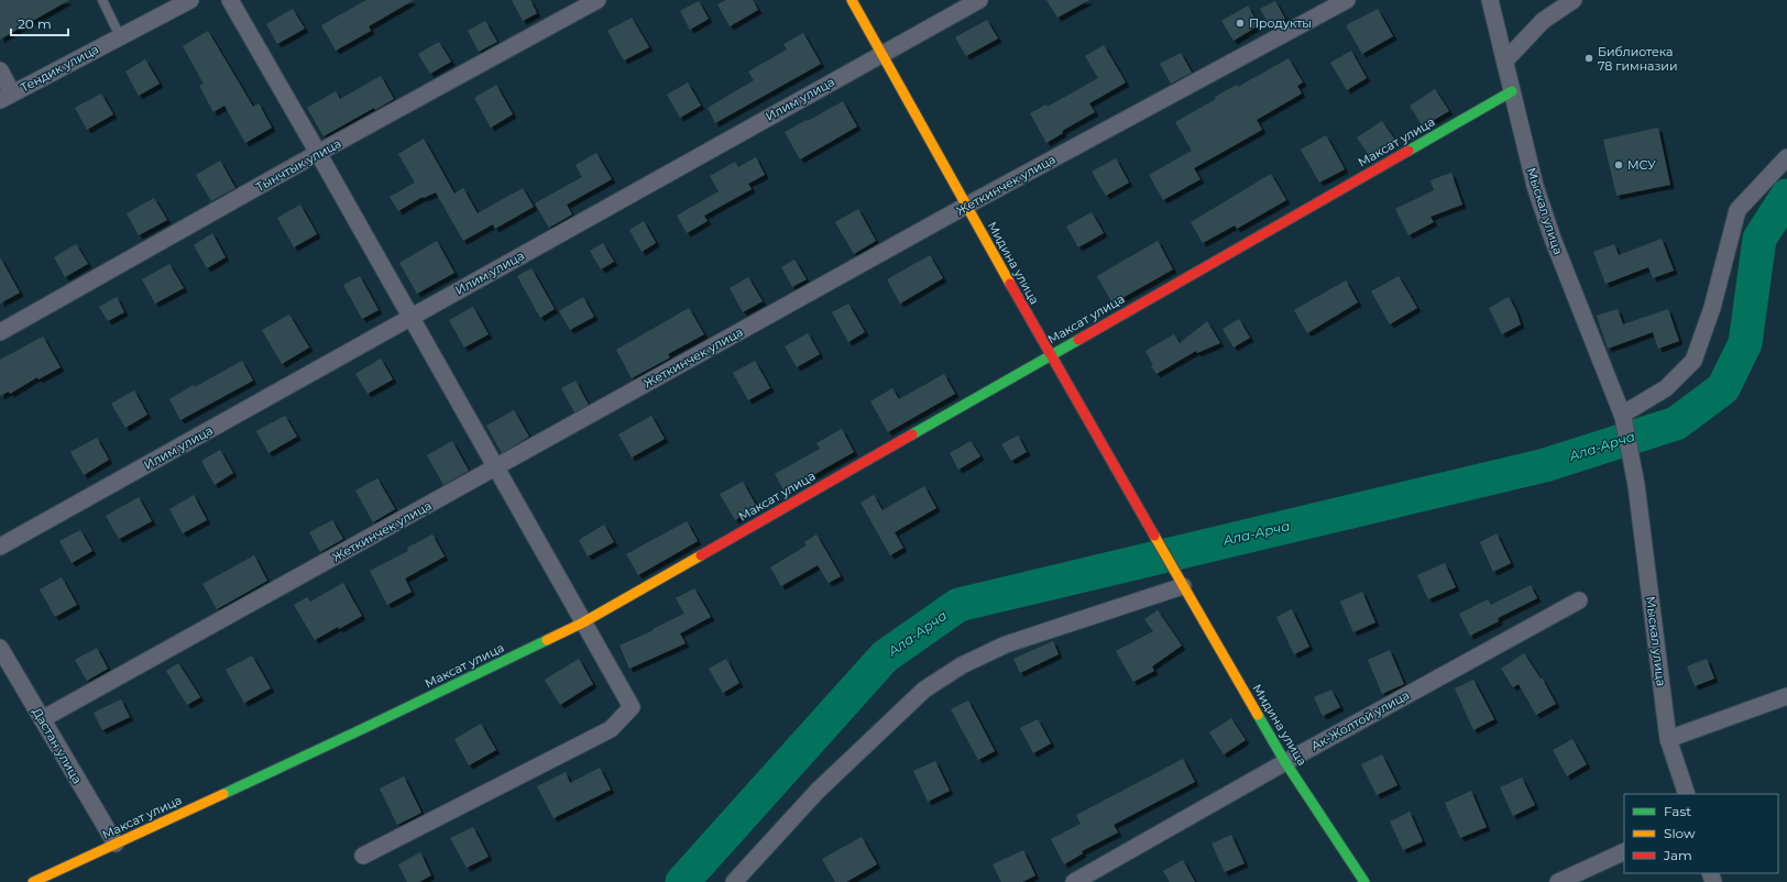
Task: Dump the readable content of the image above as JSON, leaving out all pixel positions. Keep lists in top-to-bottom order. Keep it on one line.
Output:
{"streets":{"street":["Тендик улица","Илим улица","Максат улица","Тынчтык улица","Жеткинчек улица","Мыскал улица","Мидина улица","Ак-Жолтой улица","Дастан улица"]},"crossings":[["Илим улица","Мидина улица"],["Максат улица","Мыскал улица"],["Максат улица","Мидина улица"],["Максат улица","Дастан улица"],["Жеткинчек улица","Мидина улица"],["Жеткинчек улица","Дастан улица"],["Мидина улица","Ак-Жолтой улица"]],"water":["Ала-Арча"],"places":["Продукты","Библиотека 78 гимназии","МСУ"],"legend":["Fast","Slow","Jam"],"scale_bar":"20 m"}
